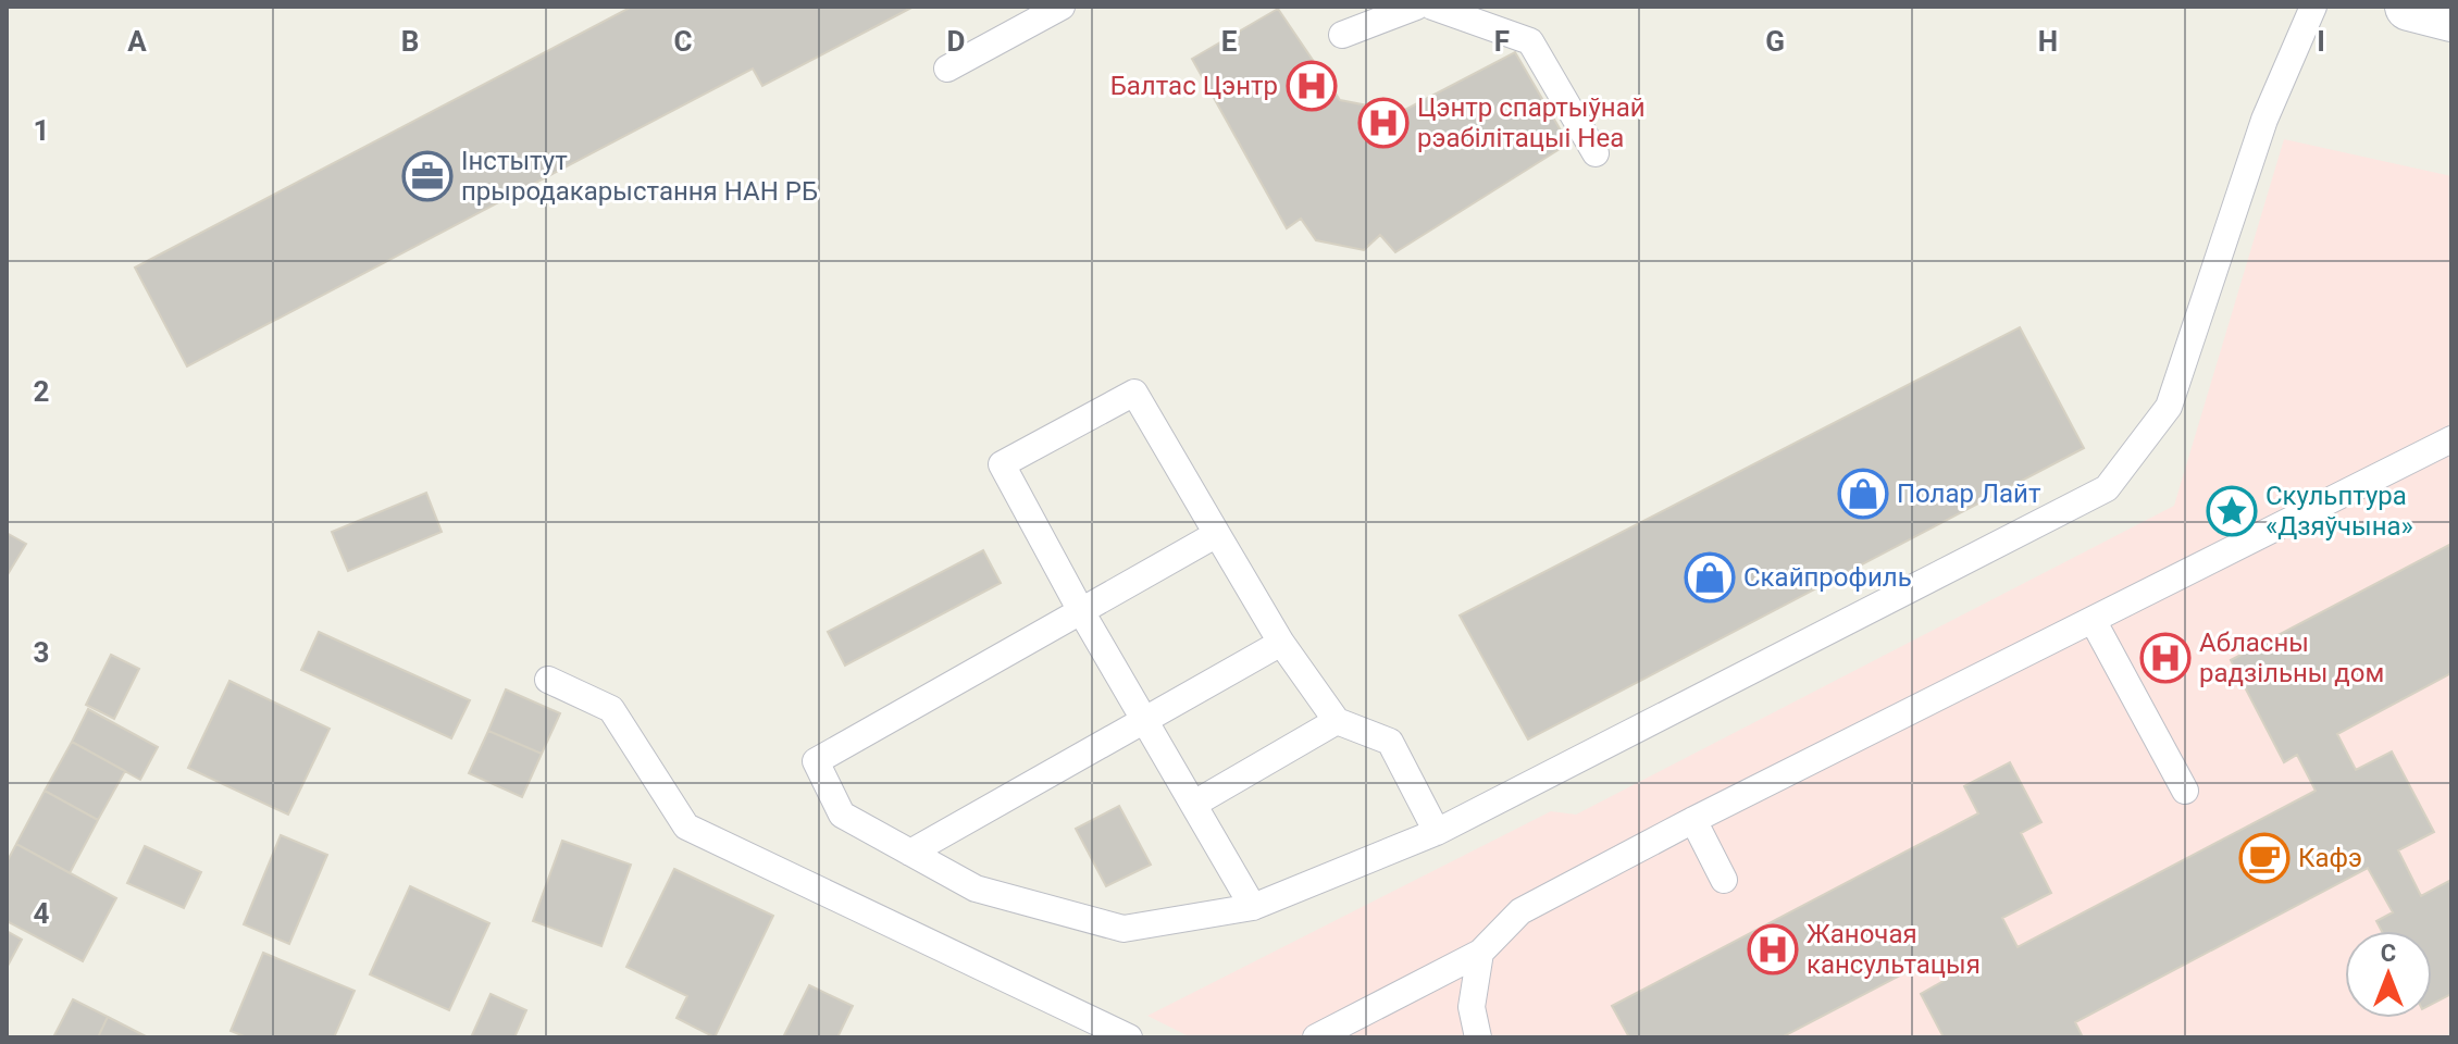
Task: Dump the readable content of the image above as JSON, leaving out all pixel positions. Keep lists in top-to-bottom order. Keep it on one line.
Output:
{"places":{"hospital":["Балтас Цэнтр","Цэнтр спартыўнай рэабілітацыі Неа","Абласны радзільны дом","Жаночая кансультацыя"],"office":["Інстытут прыродакарыстання НАН РБ"],"shop":["Полар Лайт","Скайпрофиль"],"place":["Скульптура «Дзяўчына»"],"cafe":["Кафэ"]},"north":"top","grid":{"columns":["A","B","C","D","E","F","G","H","I"],"rows":["1","2","3","4"]}}
